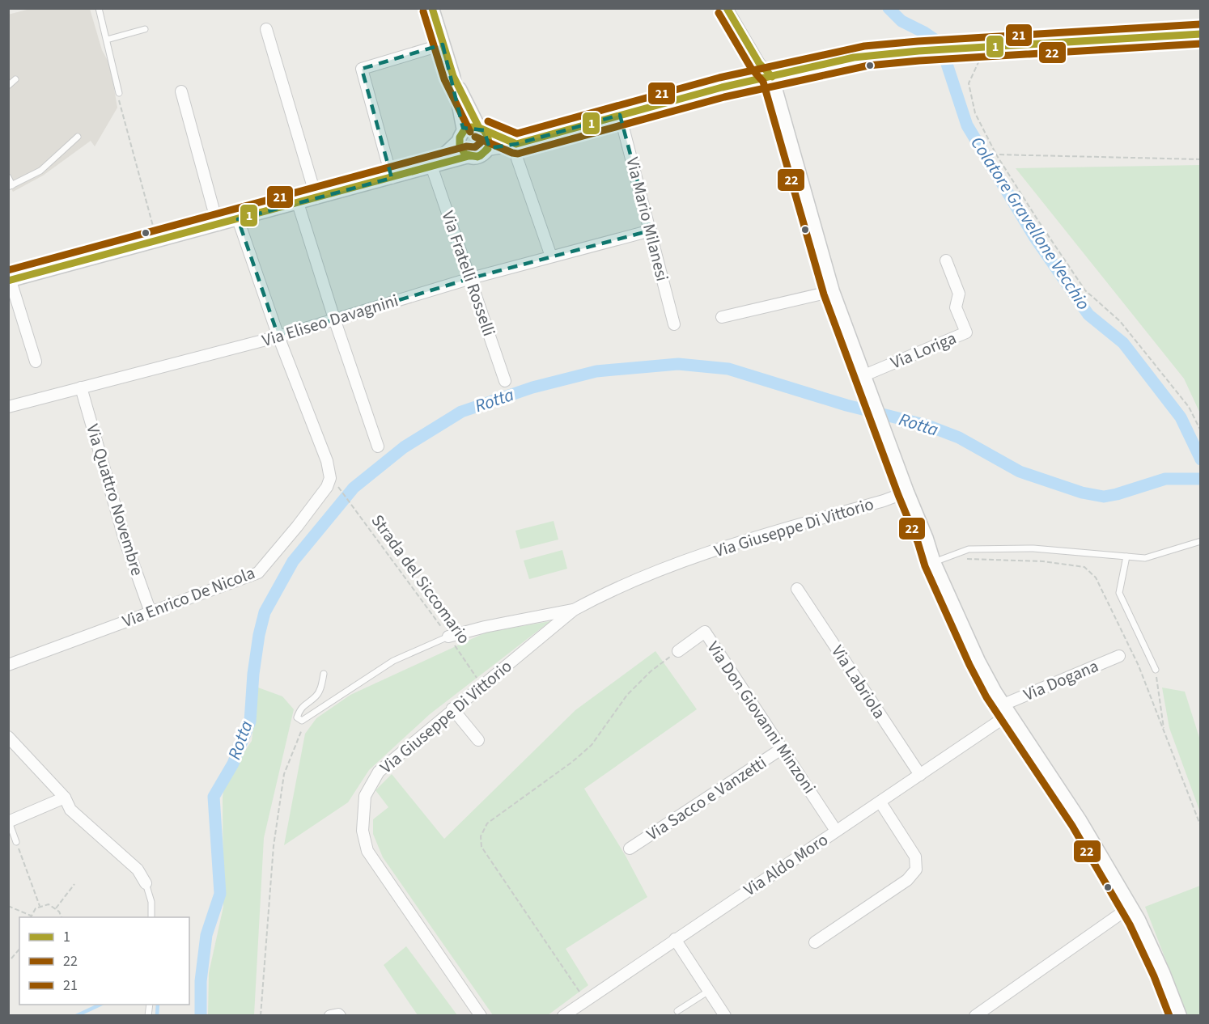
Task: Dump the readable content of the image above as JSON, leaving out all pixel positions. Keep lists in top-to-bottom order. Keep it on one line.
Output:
{"streets":{"street":["Via Mario Milanesi","Via Fratelli Rosselli","Via Eliseo Davagnini","Via Loriga","Via Quattro Novembre","Via Giuseppe Di Vittorio","Via Enrico De Nicola","Via Dogana","Via Labriola","Via Don Giovanni Minzoni","Via Sacco e Vanzetti","Via Aldo Moro"],"path":["Strada del Siccomario"]},"crossings":[["Via Mario Milanesi","Via Eliseo Davagnini"],["Via Fratelli Rosselli","Via Eliseo Davagnini"],["Via Eliseo Davagnini","Via Quattro Novembre"],["Via Eliseo Davagnini","Via Enrico De Nicola"],["Via Quattro Novembre","Via Enrico De Nicola"],["Via Giuseppe Di Vittorio","Strada del Siccomario"],["Via Dogana","Via Aldo Moro"],["Via Labriola","Via Aldo Moro"],["Via Don Giovanni Minzoni","Via Sacco e Vanzetti"],["Via Don Giovanni Minzoni","Via Aldo Moro"]],"water":["Colatore Gravellone Vecchio","Rotta"],"lines":["transit line 1","transit line 22","transit line 21"],"legend":["1","22","21"]}
